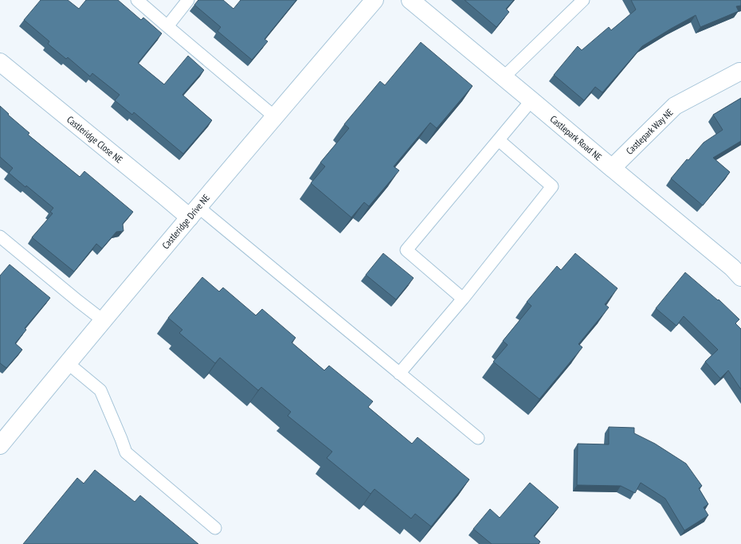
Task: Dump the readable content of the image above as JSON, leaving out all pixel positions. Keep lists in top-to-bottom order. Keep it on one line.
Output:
{"streets":{"street":["Castlepark Way NE","Castlepark Road NE","Castleridge Close NE","Castleridge Drive NE"]},"crossings":[["Castlepark Way NE","Castlepark Road NE"],["Castleridge Close NE","Castleridge Drive NE"]]}
